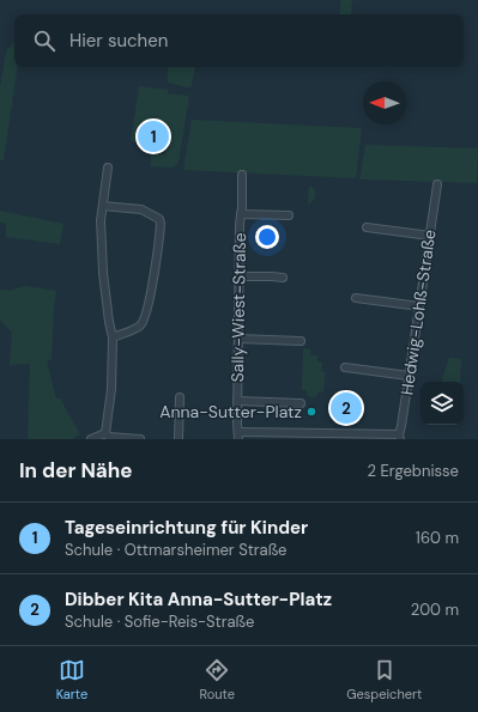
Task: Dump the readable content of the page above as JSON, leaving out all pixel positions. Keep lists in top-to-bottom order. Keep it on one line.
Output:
{"streets":{"street":["Sally-Wiest-Straße","Hedwig-Lohß-Straße"]},"places":["Anna-Sutter-Platz"],"north":"left","page":{"search":"Hier suchen","pins":["1","2"],"heading":["In der Nähe","2 Ergebnisse"],"list":[{"mark":"1","name":"Tageseinrichtung für Kinder","note":"Schule · Ottmarsheimer Straße","value":"160 m"},{"mark":"2","name":"Dibber Kita Anna-Sutter-Platz","note":"Schule · Sofie-Reis-Straße","value":"200 m"}],"nav":["Karte","Route","Gespeichert"]}}
